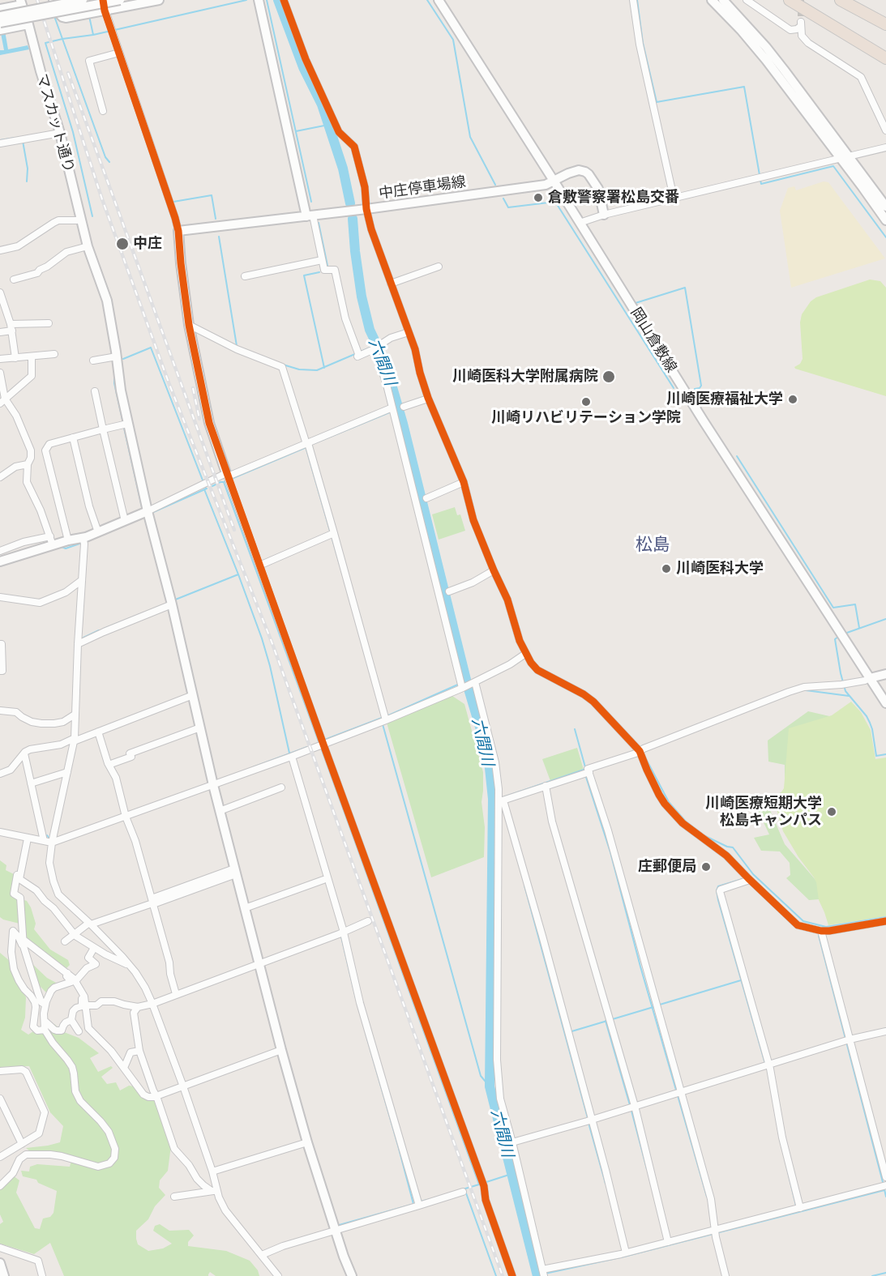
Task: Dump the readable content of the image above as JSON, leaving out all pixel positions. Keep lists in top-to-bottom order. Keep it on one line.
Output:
{"streets":{"street":["マスカット通り","中庄停車場線","岡山倉敷線"]},"crossings":[["中庄停車場線","岡山倉敷線"]],"districts":["松島"],"water":["六間川"],"places":["倉敷警察署松島交番","中庄","川崎医科大学附属病院","川崎医療福祉大学","川崎リハビリテーション学院","川崎医科大学","川崎医療短期大学 松島キャンパス","庄郵便局"]}
